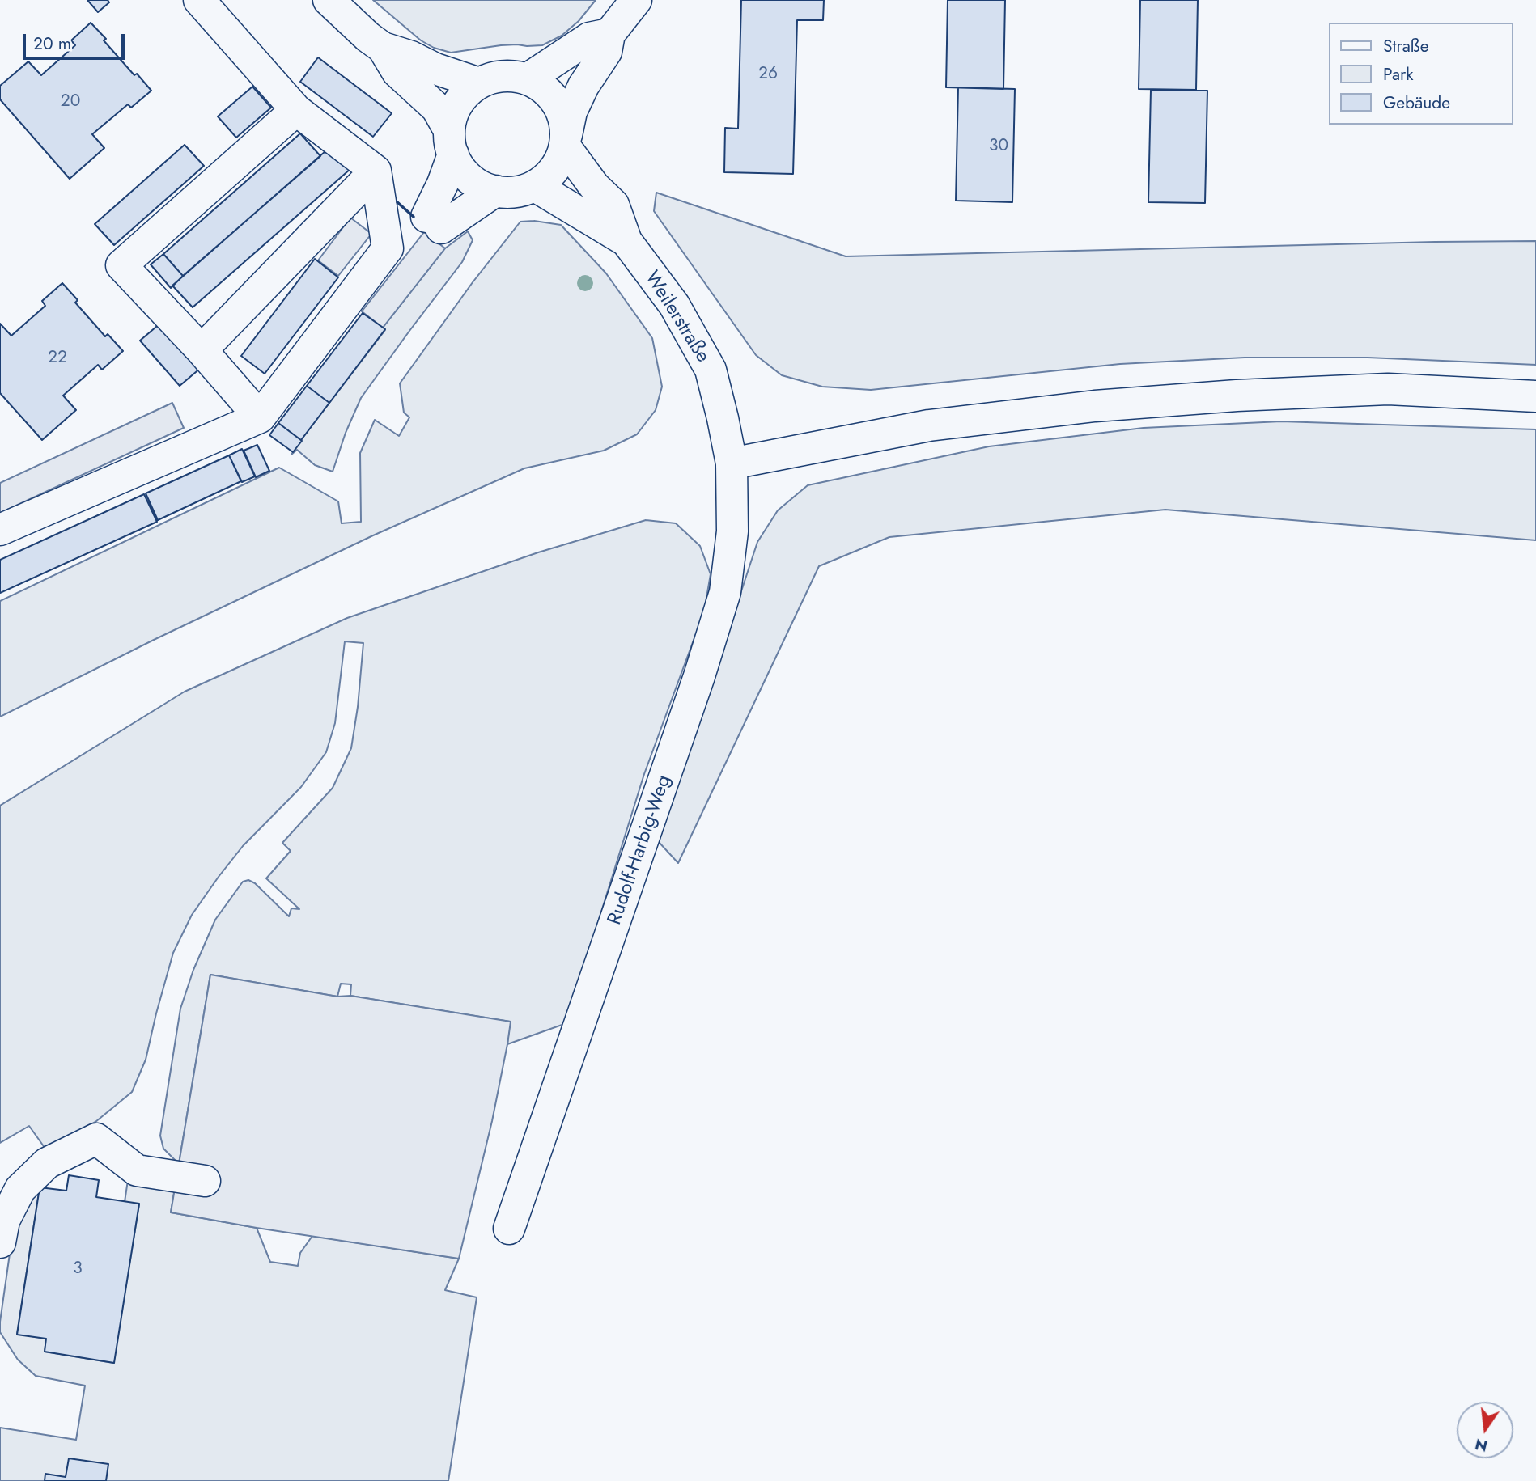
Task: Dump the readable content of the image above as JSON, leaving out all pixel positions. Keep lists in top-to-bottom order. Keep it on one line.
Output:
{"streets":{"street":["Weilerstraße","Rudolf-Harbig-Weg"]},"crossings":[["Weilerstraße","Rudolf-Harbig-Weg"]],"house_numbers":["26","20","30","22","3"],"legend":["Straße","Park","Gebäude"],"scale_bar":"20 m","north":"bottom"}
